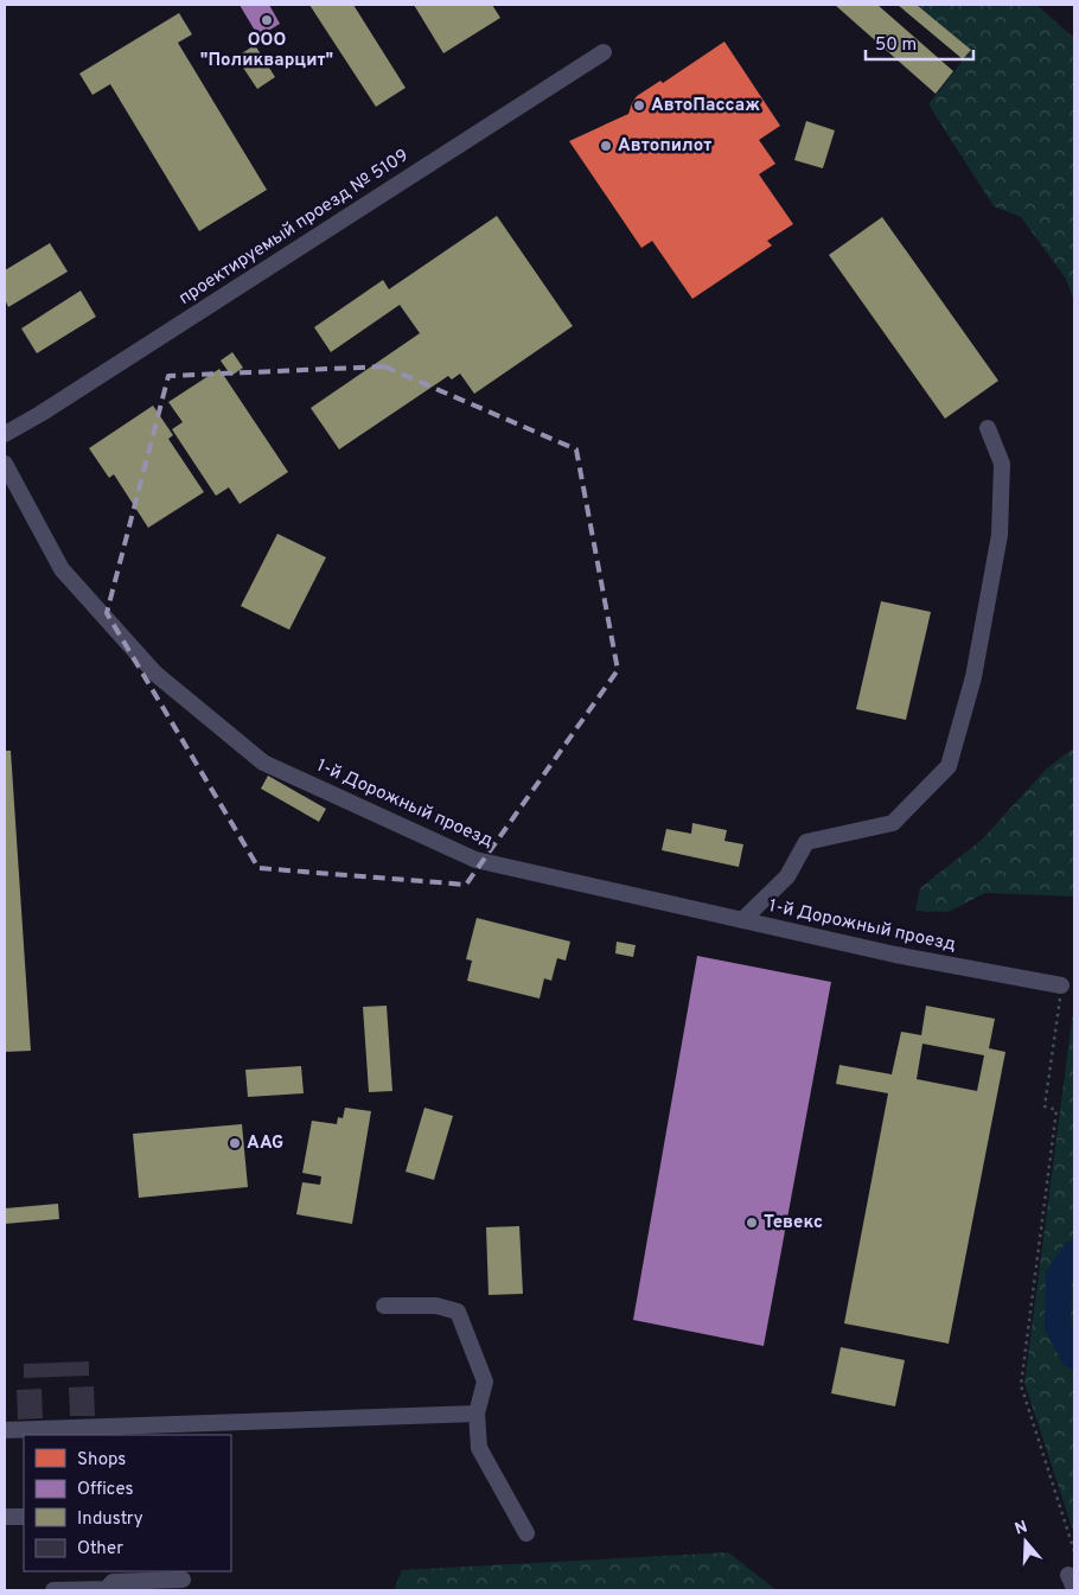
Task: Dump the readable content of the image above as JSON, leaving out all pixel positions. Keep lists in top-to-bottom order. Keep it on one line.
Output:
{"streets":{"street":["проектируемый проезд № 5109","1-й Дорожный проезд"]},"places":["ООО \"Поликварцит\"","АвтоПассаж","Автопилот","AAG","Тевекс"],"legend":["Shops","Offices","Industry","Other"],"scale_bar":"50 m","north":"top"}
